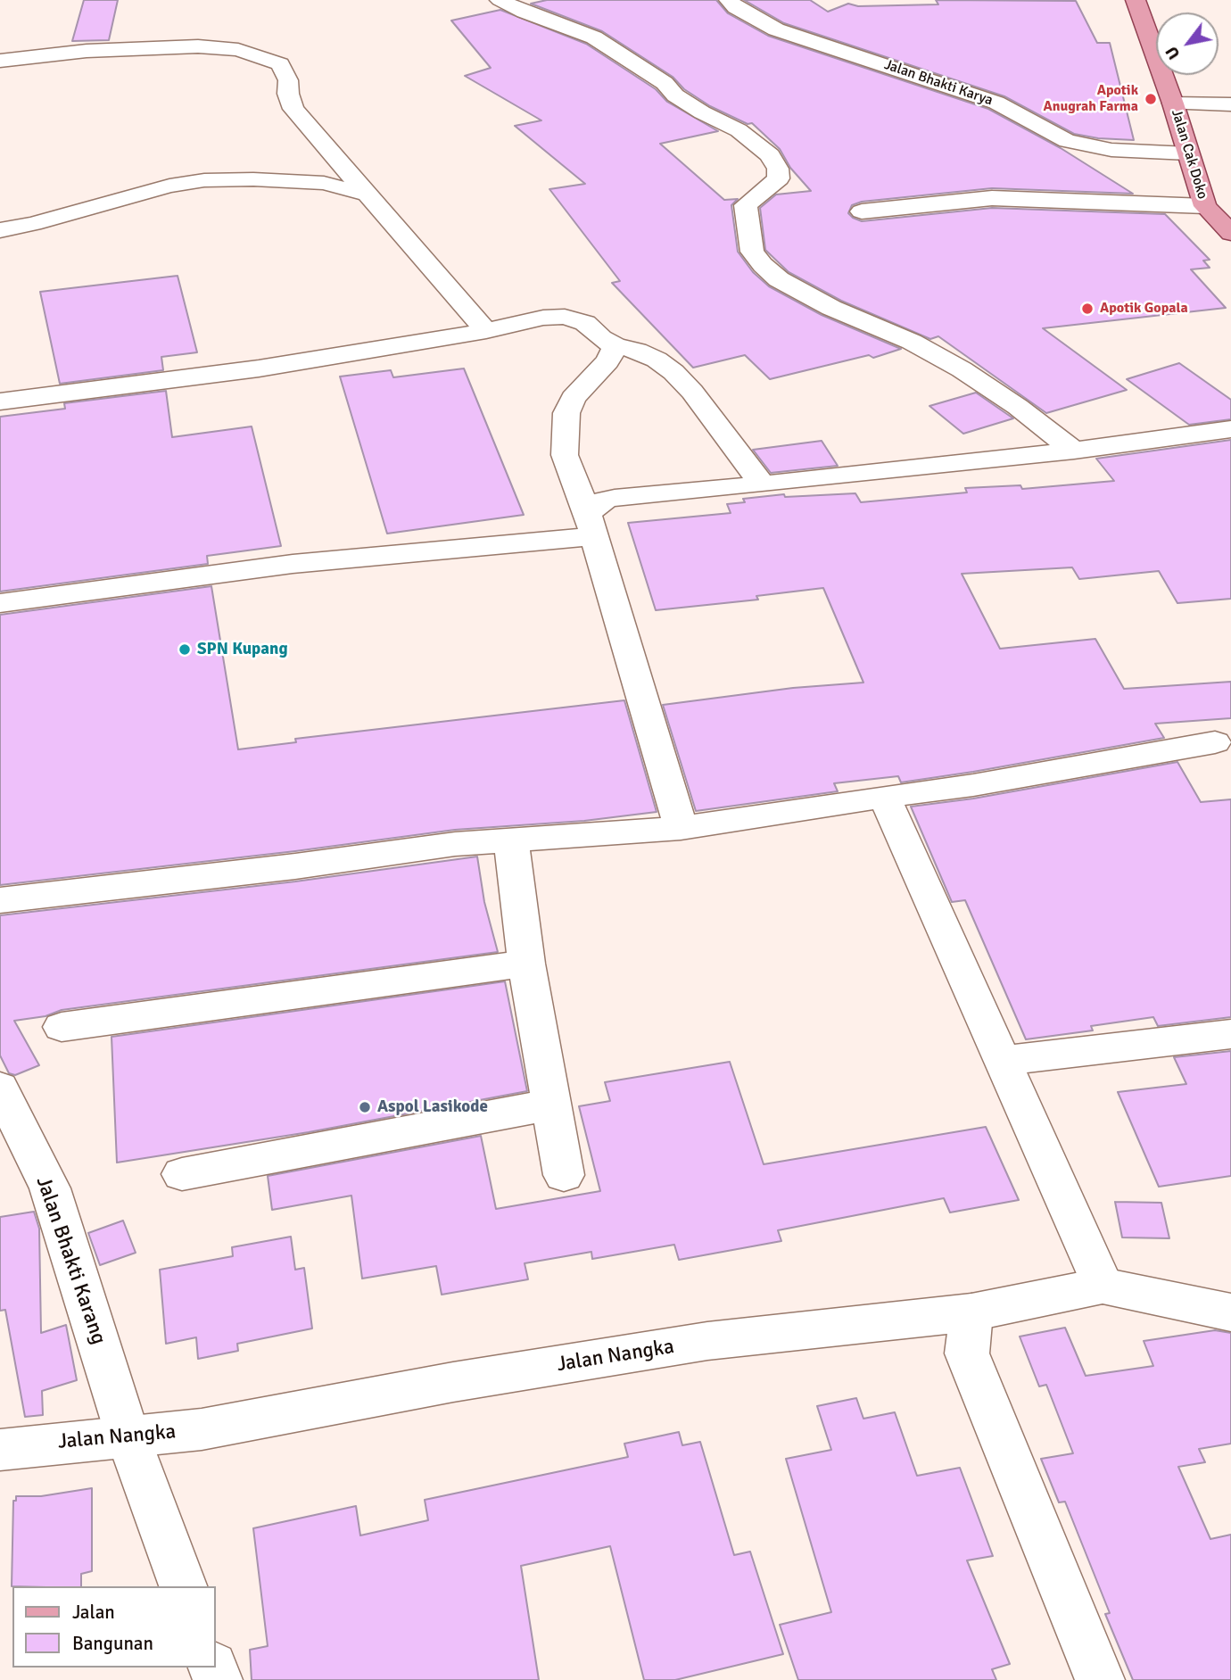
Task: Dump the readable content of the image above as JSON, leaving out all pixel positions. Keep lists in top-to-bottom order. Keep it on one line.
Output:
{"streets":{"main road":["Jalan Cak Doko"],"street":["Jalan Bhakti Karya","Jalan Bhakti Karang","Jalan Nangka"]},"crossings":[["Jalan Bhakti Karya","Jalan Cak Doko"],["Jalan Bhakti Karang","Jalan Nangka"]],"places":["Apotik Anugrah Farma","Apotik Gopala","SPN Kupang","Aspol Lasikode"],"legend":["Jalan","Bangunan"],"north":"bottom left"}
